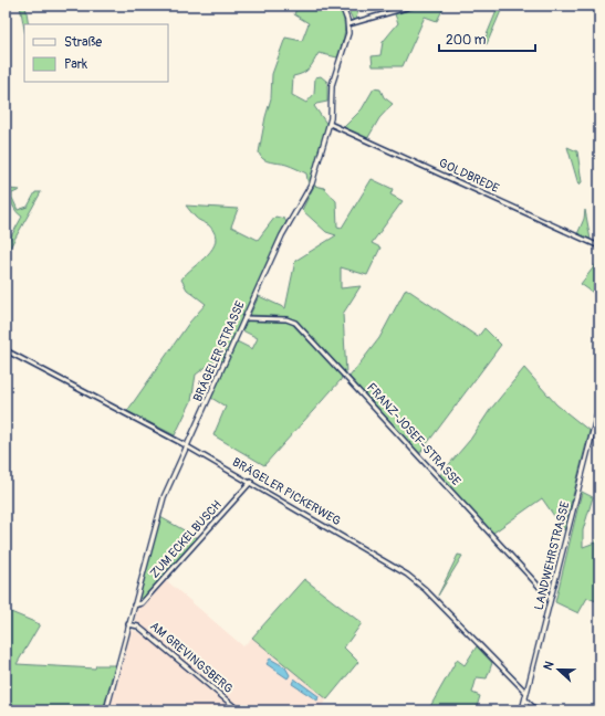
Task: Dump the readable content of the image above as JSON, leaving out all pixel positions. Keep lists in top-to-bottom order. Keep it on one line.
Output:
{"streets":{"street":["GOLDBREDE","BRÄGELER STRASSE","FRANZ-JOSEF-STRASSE","BRÄGELER PICKERWEG","ZUM ECKELBUSCH","LANDWEHRSTRASSE","AM GREVINGSBERG"]},"crossings":[["GOLDBREDE","BRÄGELER STRASSE"],["BRÄGELER STRASSE","FRANZ-JOSEF-STRASSE"],["BRÄGELER STRASSE","BRÄGELER PICKERWEG"],["BRÄGELER STRASSE","ZUM ECKELBUSCH"],["BRÄGELER STRASSE","AM GREVINGSBERG"],["FRANZ-JOSEF-STRASSE","LANDWEHRSTRASSE"],["BRÄGELER PICKERWEG","ZUM ECKELBUSCH"],["BRÄGELER PICKERWEG","LANDWEHRSTRASSE"]],"legend":["Straße","Park"],"scale_bar":"200 m","north":"left"}
